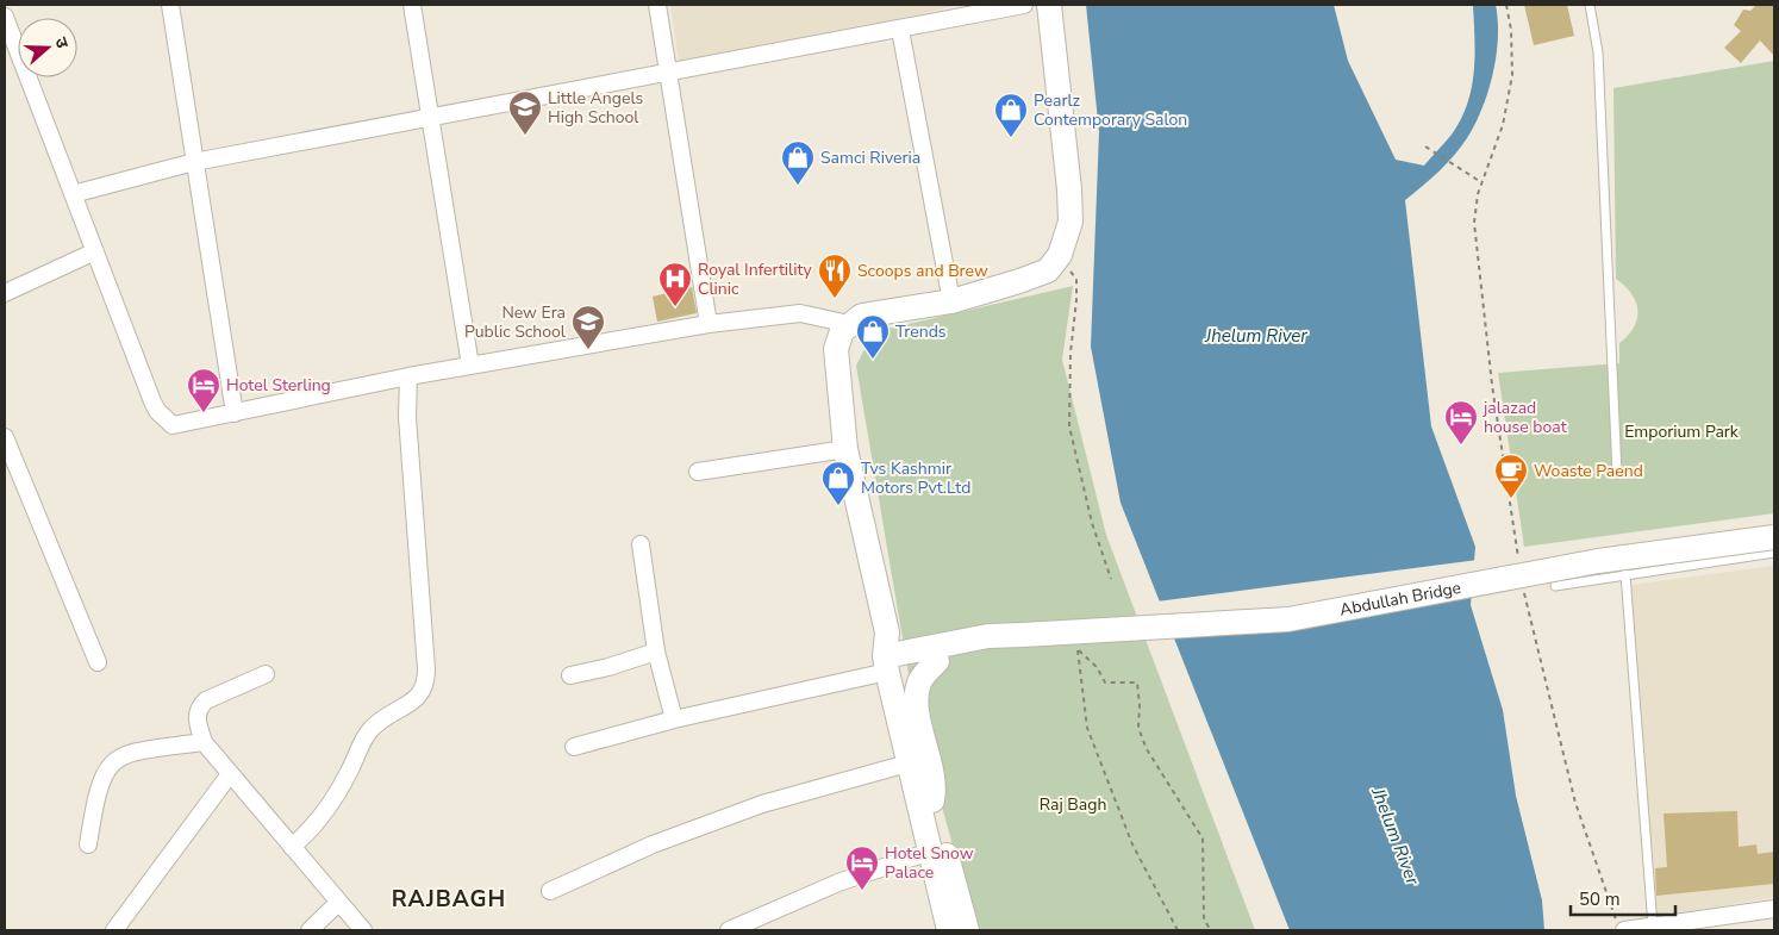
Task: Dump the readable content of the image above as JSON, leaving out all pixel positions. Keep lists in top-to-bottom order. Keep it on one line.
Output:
{"streets":{"main road":["Abdullah Bridge"]},"districts":["RAJBAGH"],"water":["Jhelum River"],"parks":["Emporium Park","Raj Bagh"],"places":{"school or university":["Little Angels High School","New Era Public School"],"shop":["Pearlz Contemporary Salon","Samci Riveria","Trends","Tvs Kashmir Motors Pvt.Ltd"],"restaurant":["Scoops and Brew"],"hospital":["Royal Infertility Clinic"],"hotel":["Hotel Sterling","jalazad house boat","Hotel Snow Palace"],"cafe":["Woaste Paend"]},"scale_bar":"50 m","north":"right"}
